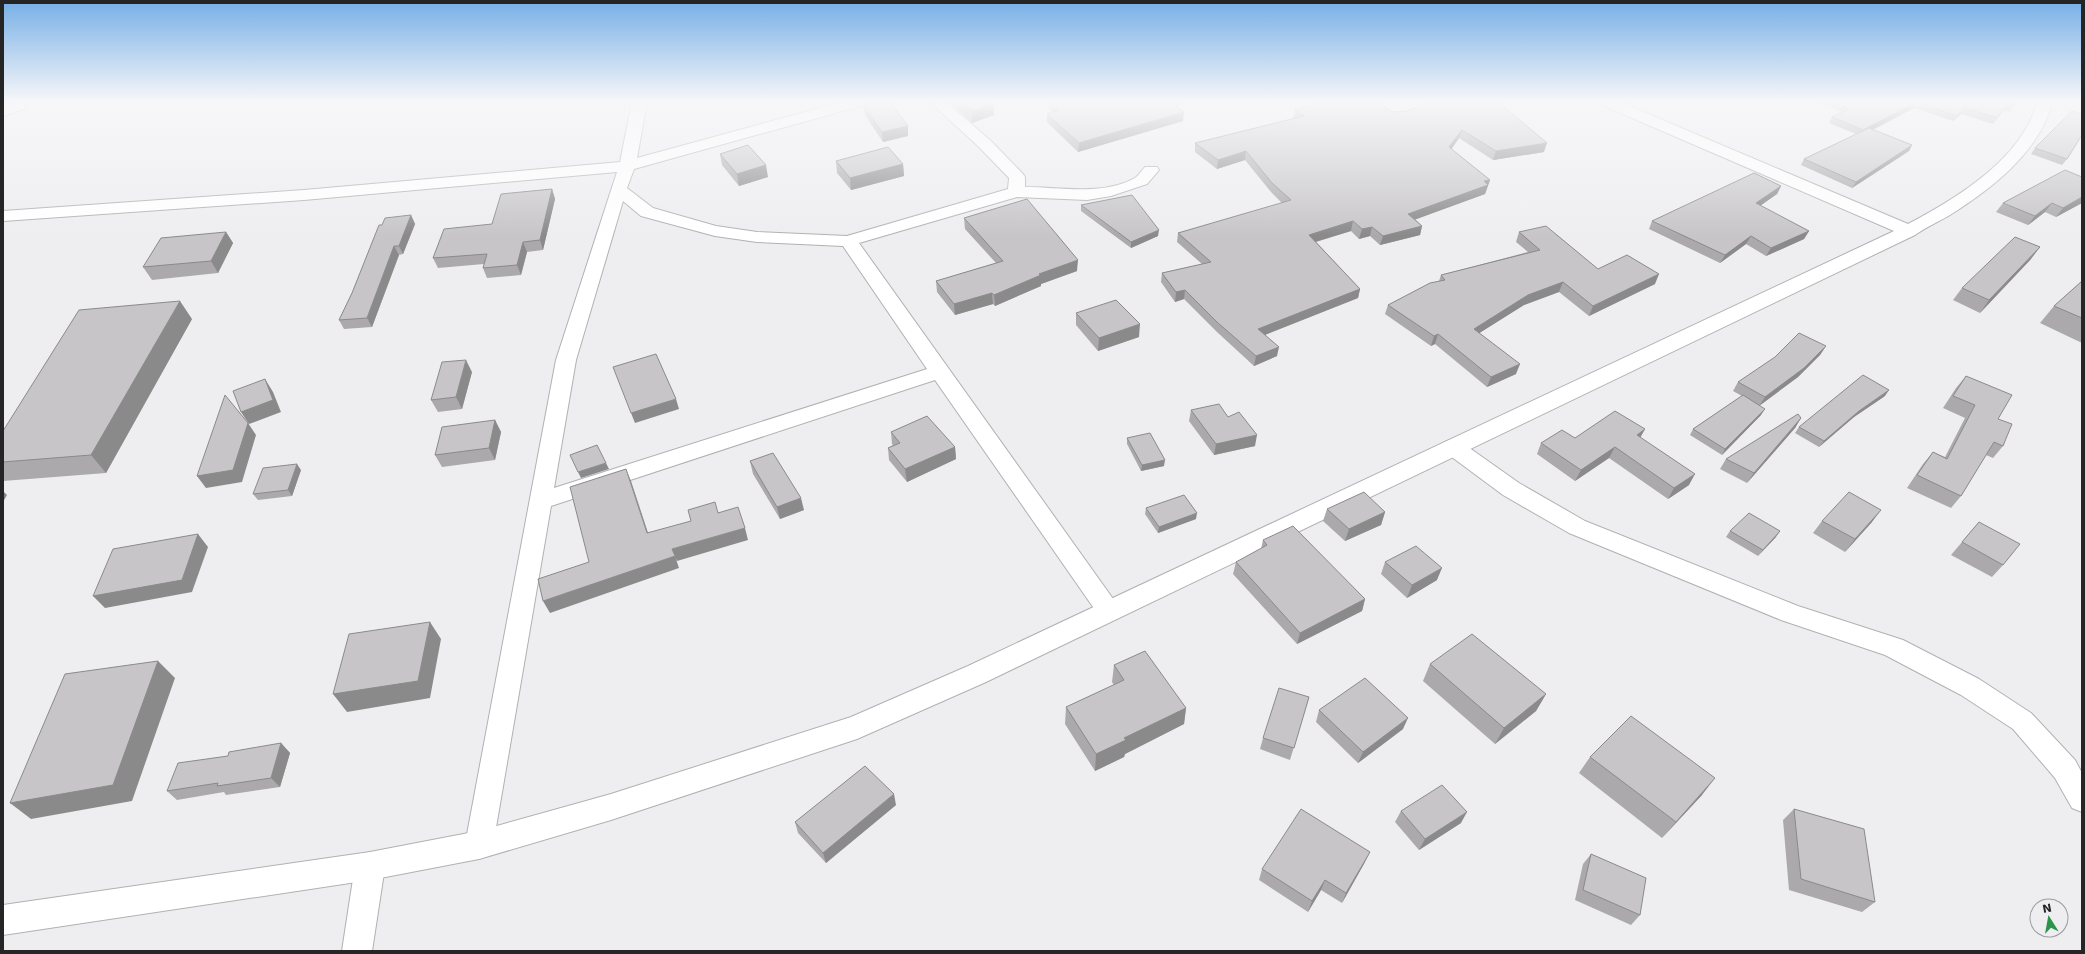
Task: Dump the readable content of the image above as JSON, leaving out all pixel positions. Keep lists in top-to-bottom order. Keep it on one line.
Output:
{"north":"top"}
